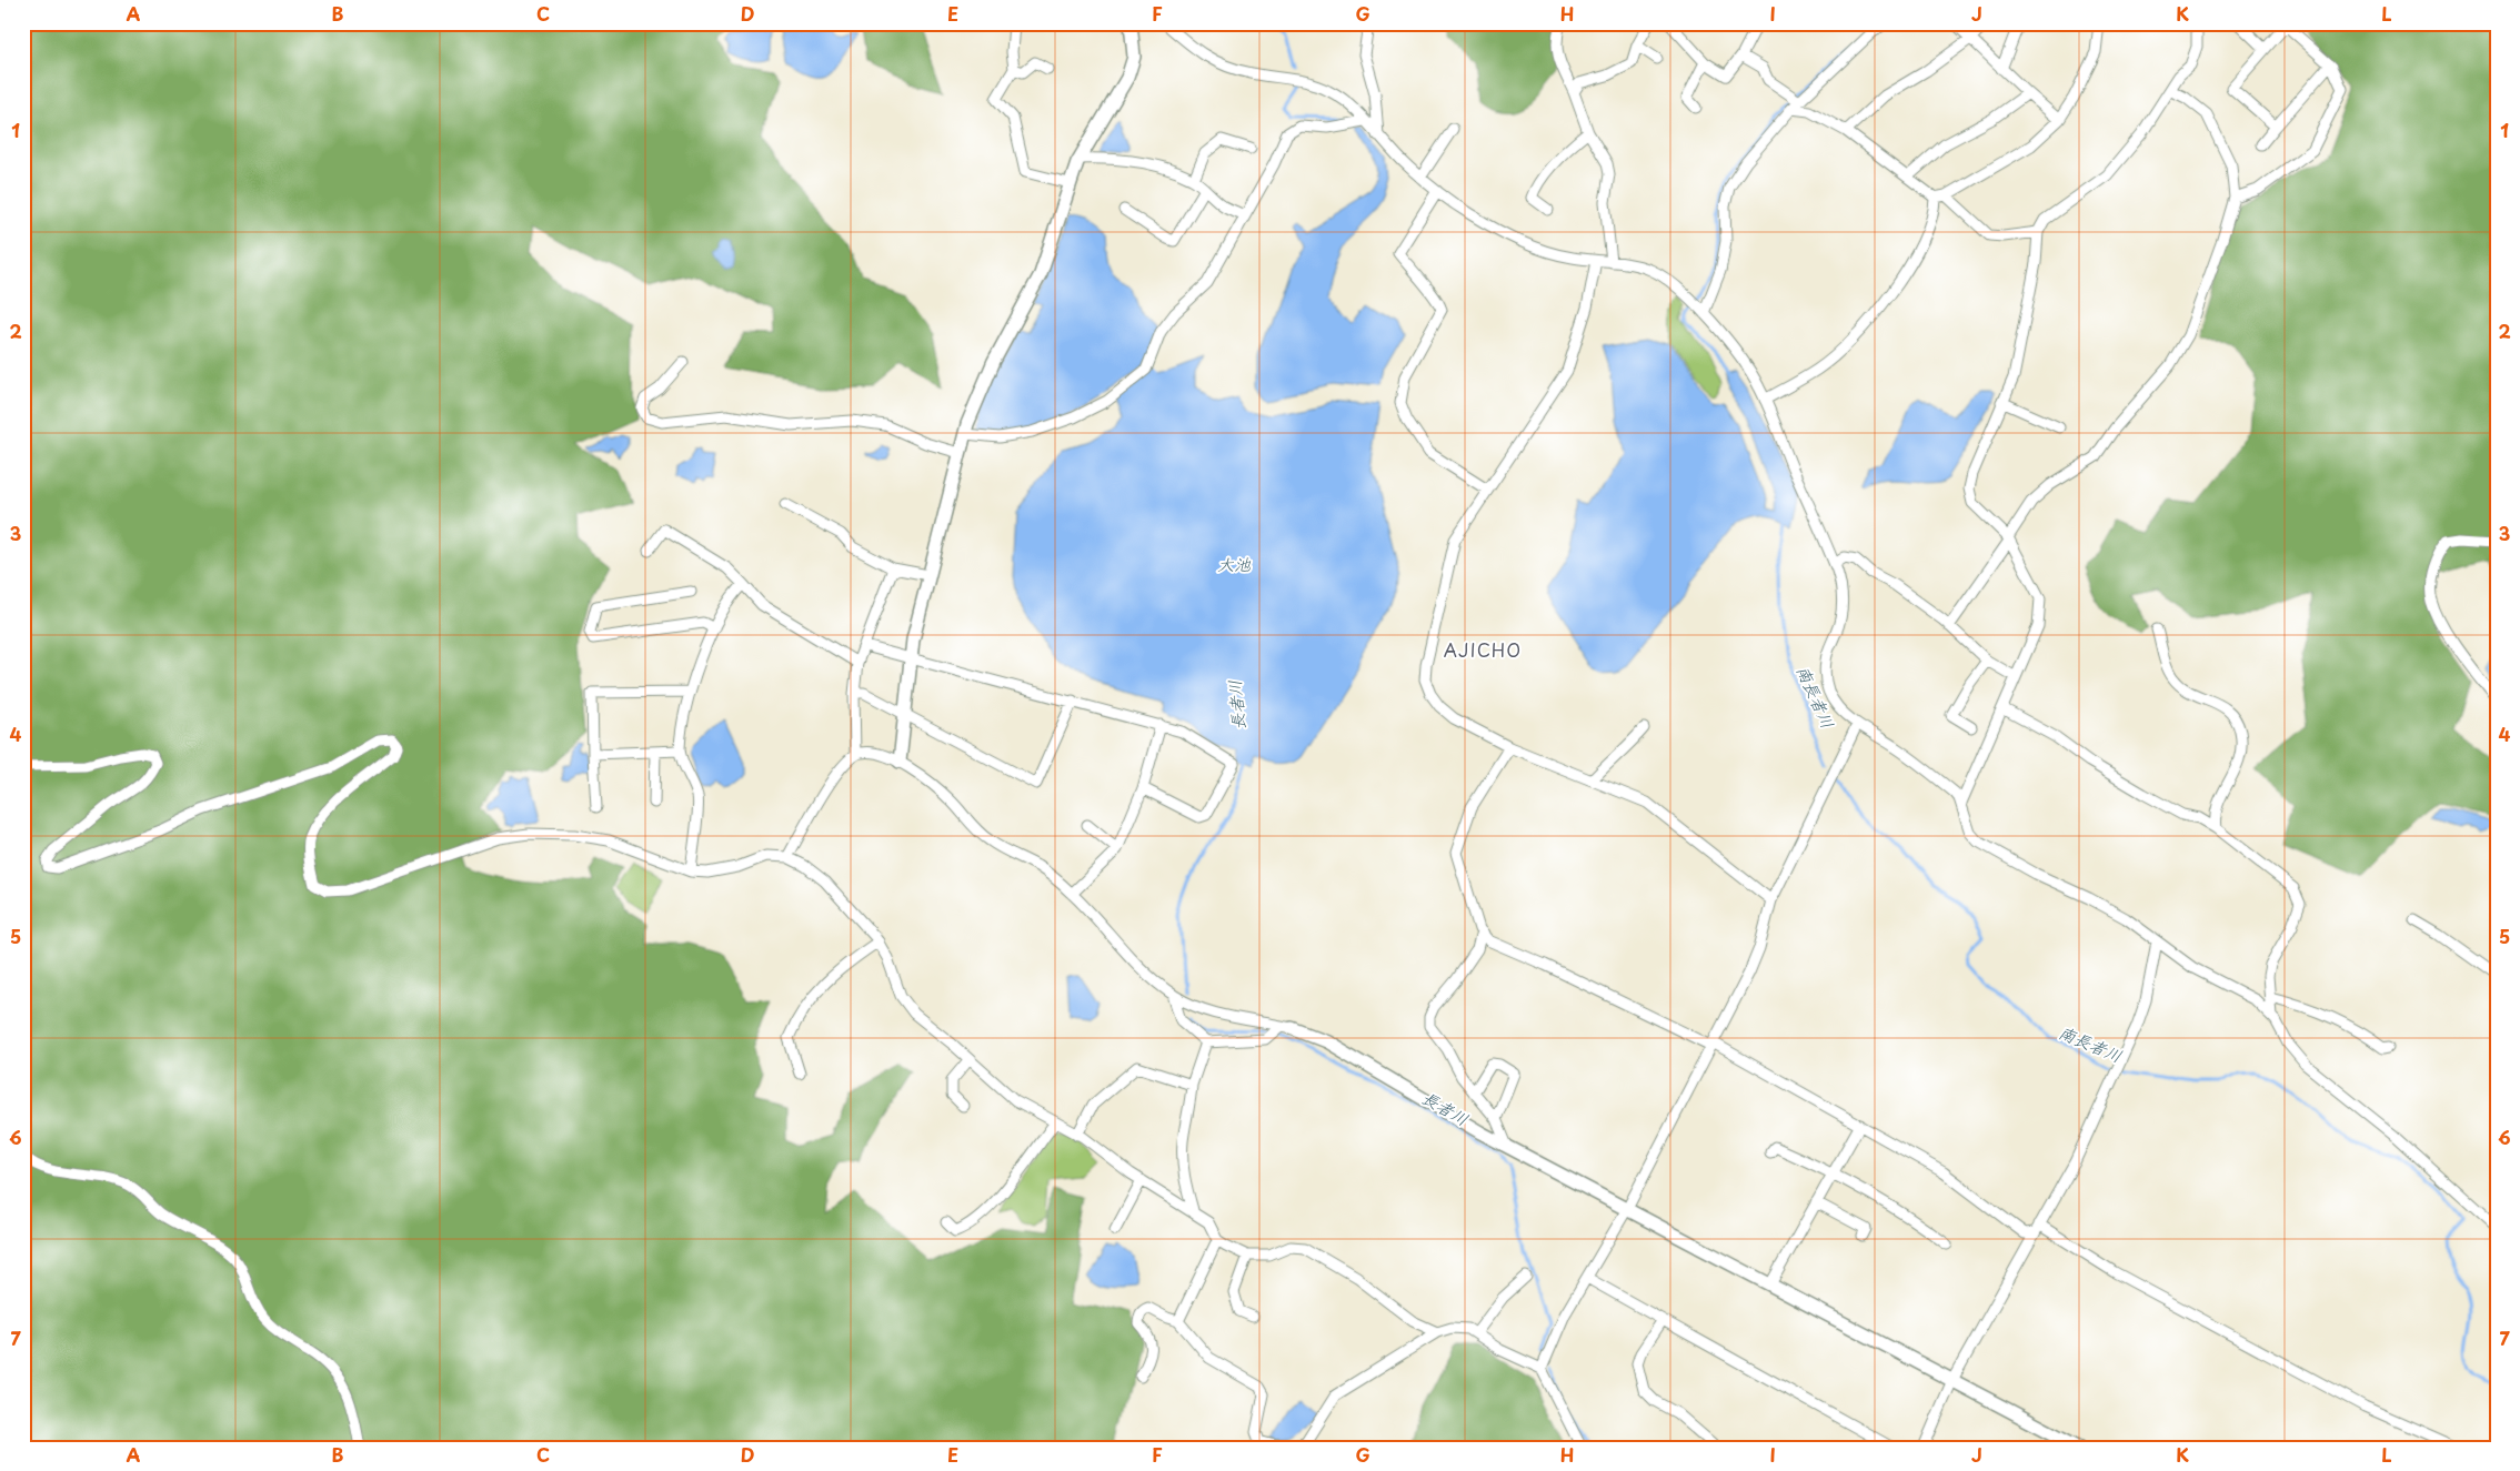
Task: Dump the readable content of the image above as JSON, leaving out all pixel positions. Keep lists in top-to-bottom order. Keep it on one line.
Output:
{"districts":["AJICHO"],"water":["大池","南長者川","長者川"],"grid":{"columns":["A","B","C","D","E","F","G","H","I","J","K","L"],"rows":["1","2","3","4","5","6","7"]}}
